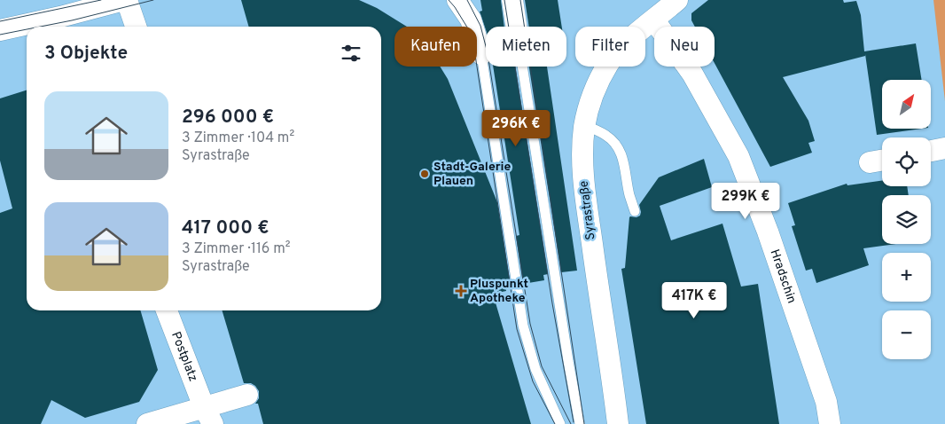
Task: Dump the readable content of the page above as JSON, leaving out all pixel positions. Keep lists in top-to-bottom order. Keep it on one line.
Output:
{"streets":{"street":["Syrastraße","Hradschin","Postplatz"]},"crossings":[["Syrastraße","Hradschin"]],"places":{"other":["Stadt-Galerie Plauen"],"health":["Pluspunkt Apotheke"]},"north":"top right","page":{"chip":["Kaufen","Mieten","Filter","Neu"],"heading":"3 Objekte","map_buttons":["+","−"],"list":[{"name":"296 000 €","note":"3 Zimmer · 104 m² · Syrastraße"},{"name":"417 000 €","note":"3 Zimmer · 116 m² · Syrastraße"}],"price":["296K €","299K €","417K €"]}}
